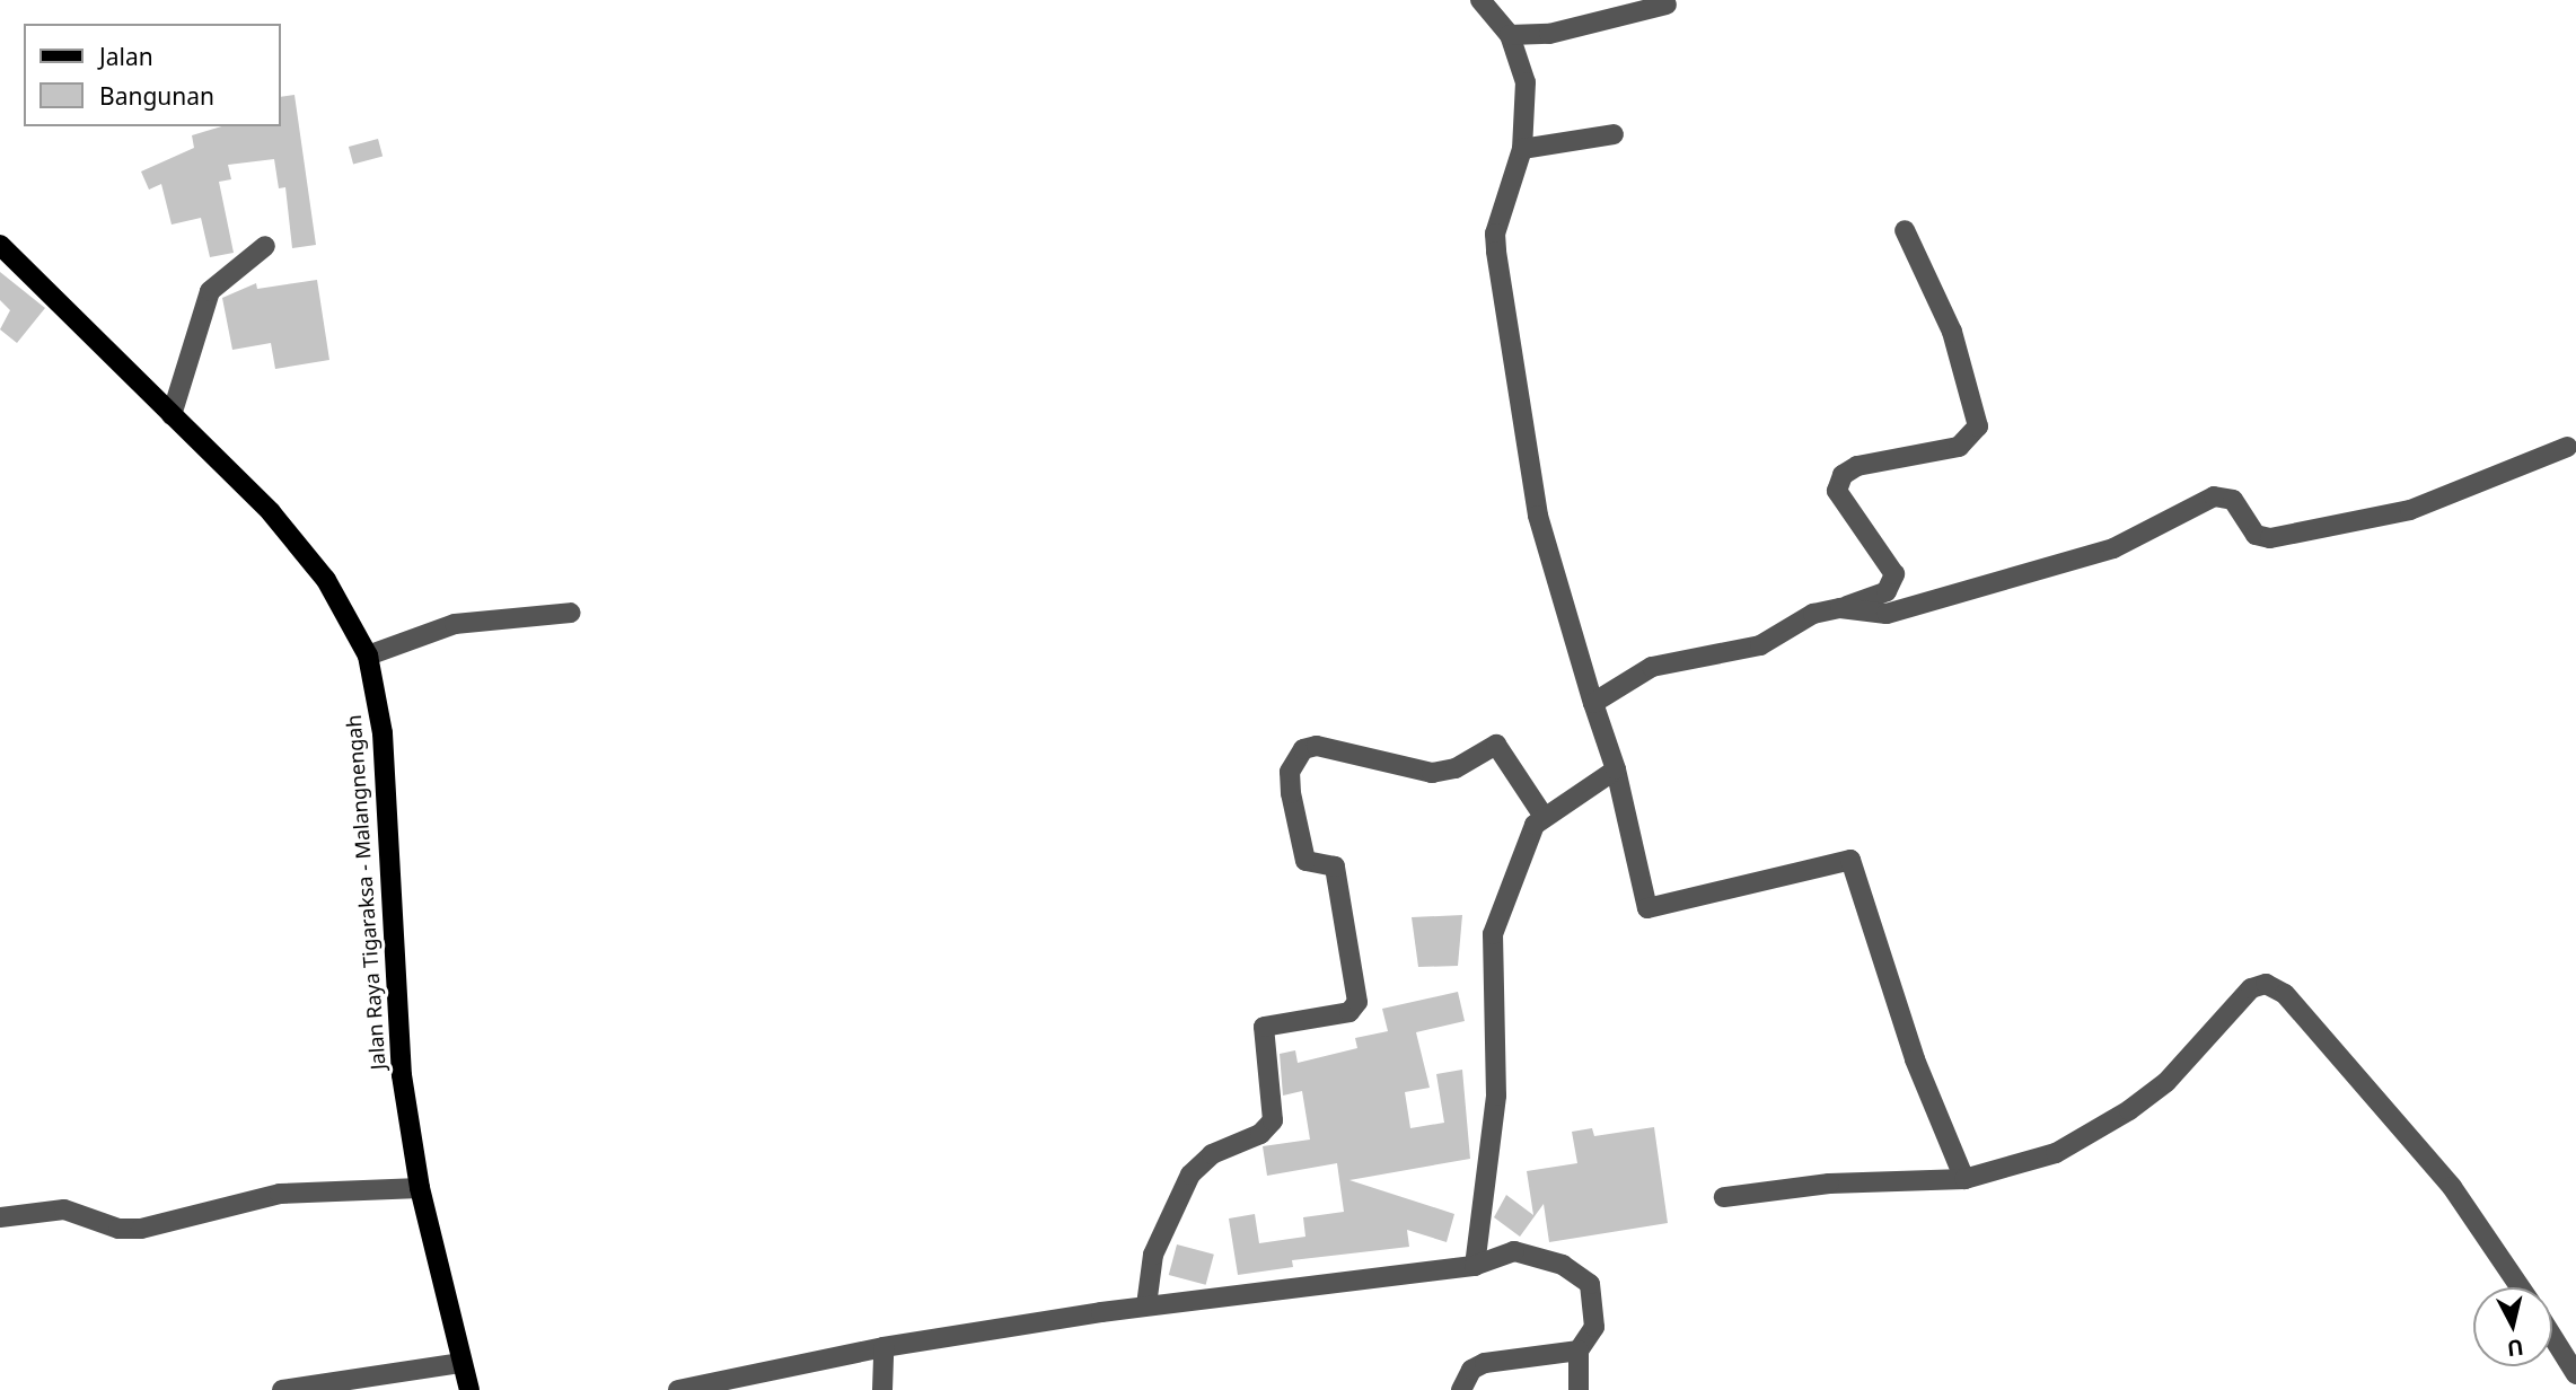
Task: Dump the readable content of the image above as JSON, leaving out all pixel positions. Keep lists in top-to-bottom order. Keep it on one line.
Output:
{"streets":{"main road":["Jalan Raya Tigaraksa - Malangnengah"]},"legend":["Jalan","Bangunan"],"north":"bottom"}
